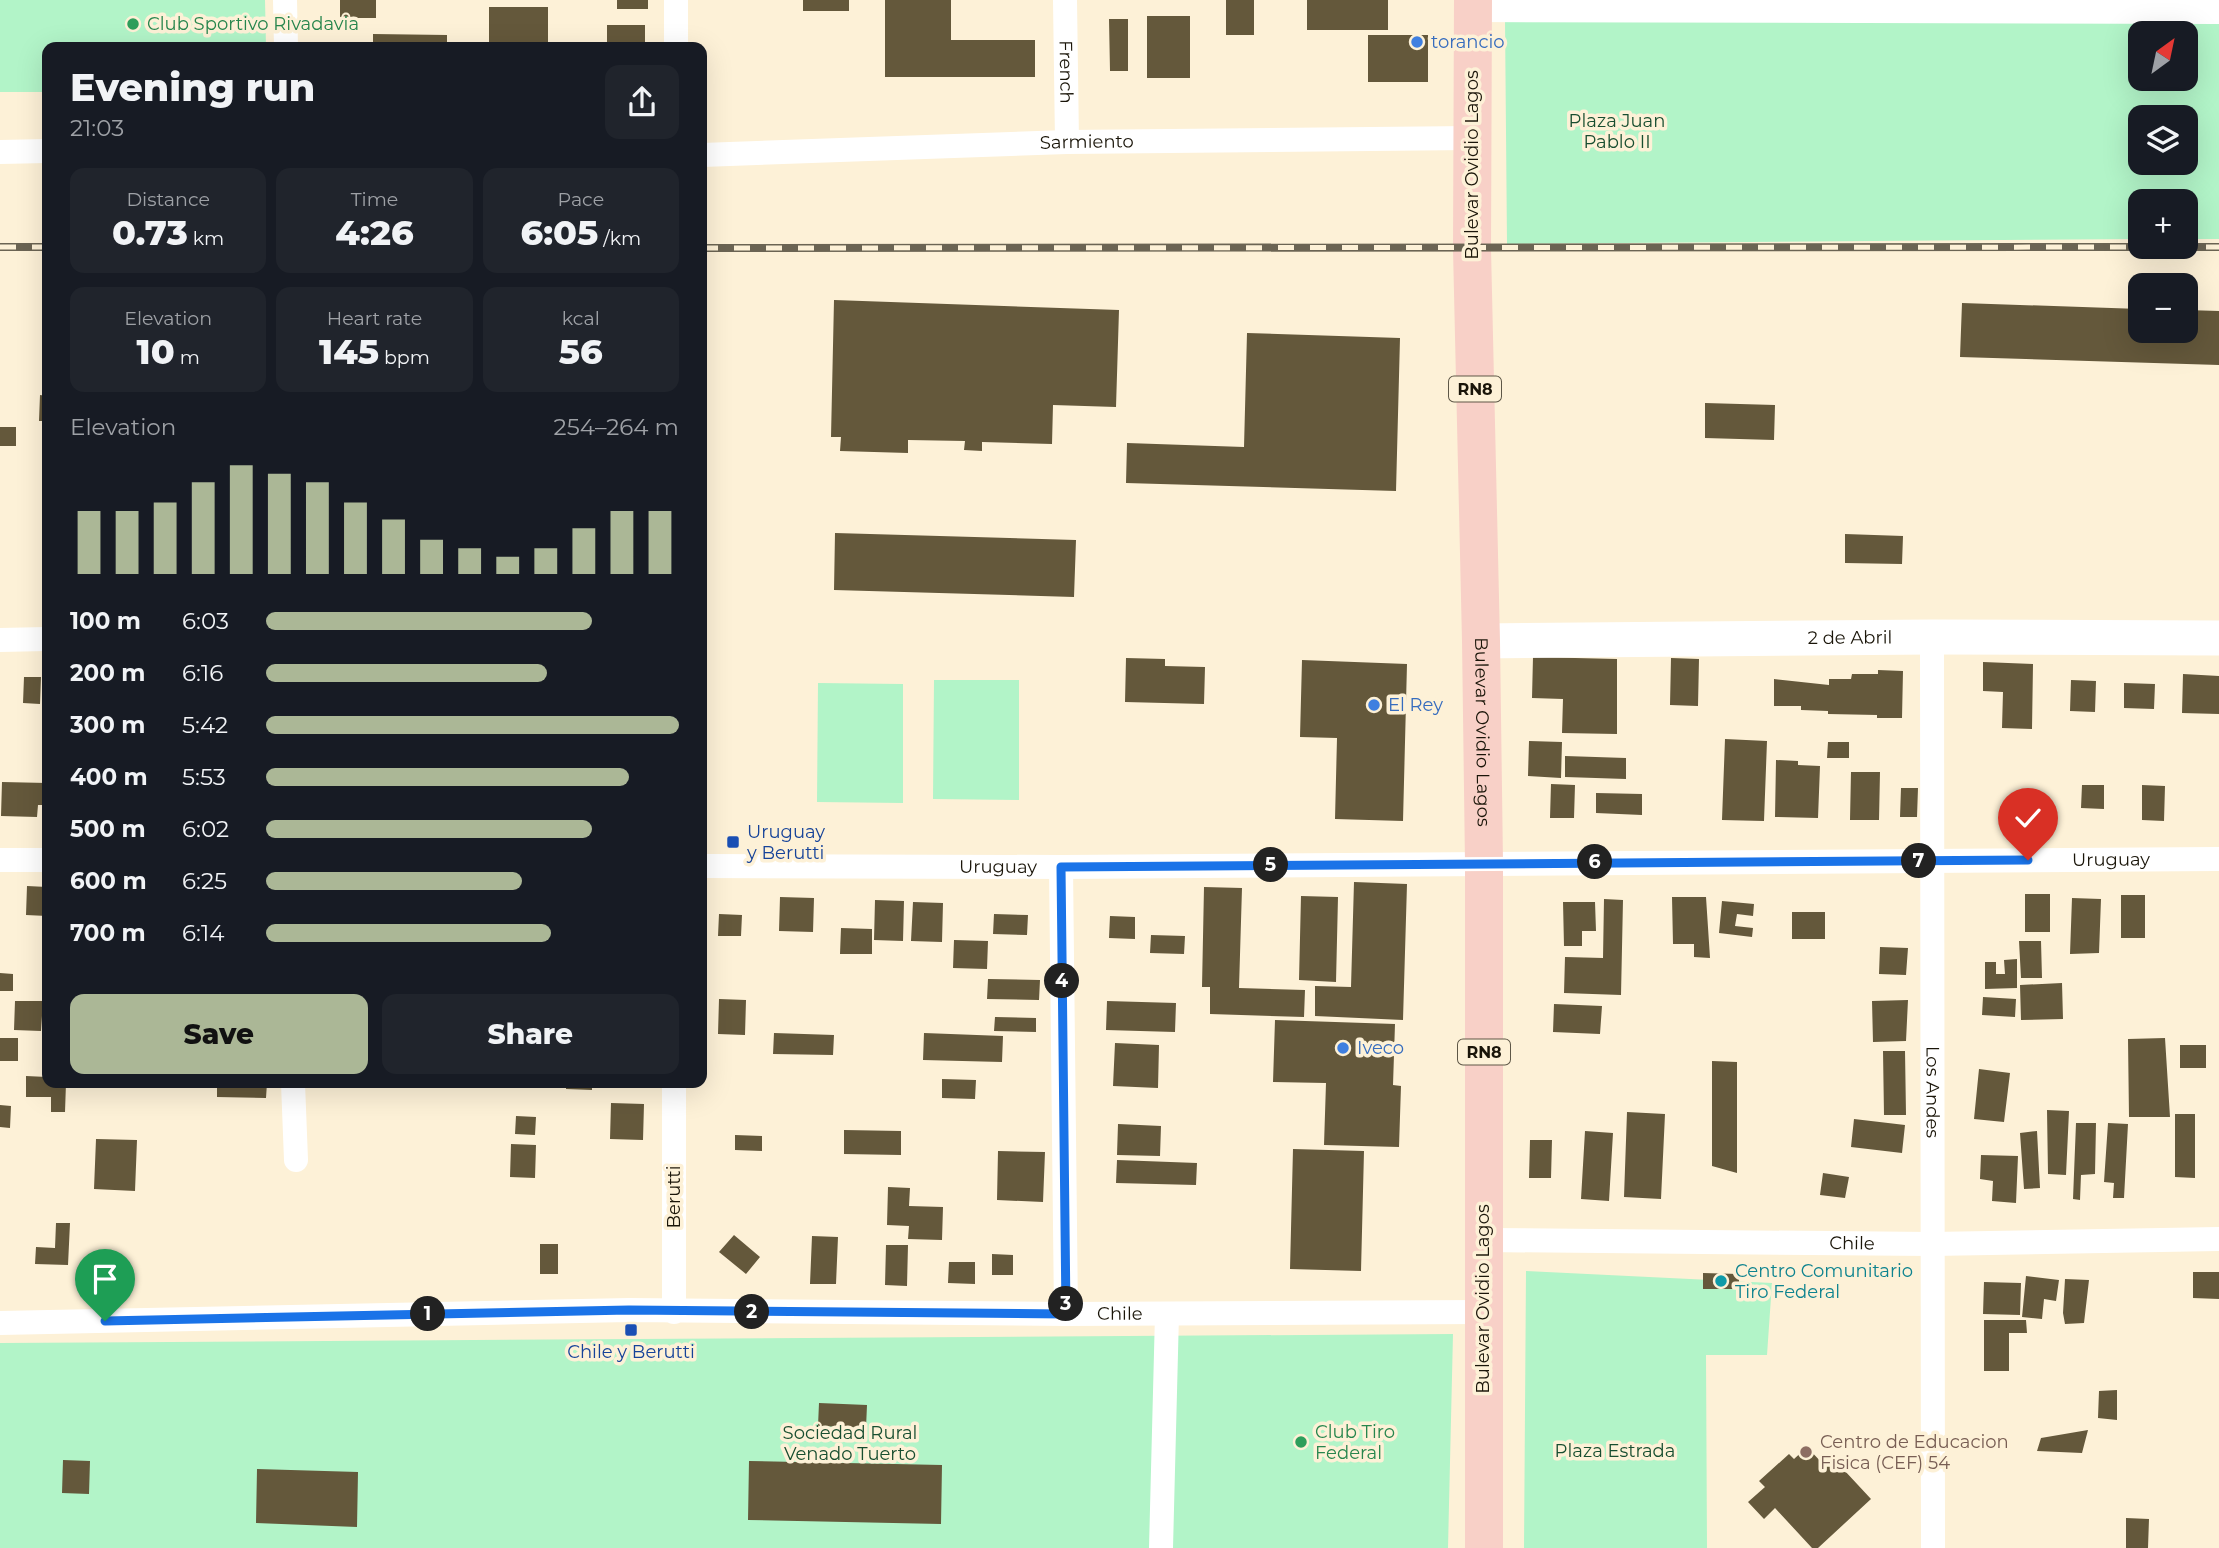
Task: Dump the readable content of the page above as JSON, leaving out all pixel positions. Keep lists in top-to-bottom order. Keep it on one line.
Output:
{"streets":{"highway":["Bulevar Ovidio Lagos","RN8"],"main road":["2 de Abril"],"street":["French","Sarmiento","Uruguay","Los Andes","Berutti","Chile"]},"crossings":[["French","Sarmiento"],["Sarmiento","Bulevar Ovidio Lagos"],["Bulevar Ovidio Lagos","2 de Abril"],["Bulevar Ovidio Lagos","Uruguay"],["Bulevar Ovidio Lagos","Chile"],["2 de Abril","Los Andes"],["Uruguay","Los Andes"],["Los Andes","Chile"],["Berutti","Chile"]],"parks":["Plaza Juan Pablo II","Sociedad Rural Venado Tuerto","Plaza Estrada"],"places":{"other":["Club Sportivo Rivadavia","torancio","El Rey","Iveco","Centro Comunitario Tiro Federal","Club Tiro Federal","Centro de Educacion Fisica (CEF) 54"],"transit":["Uruguay y Berutti","Chile y Berutti"]},"north":"top right","page":{"map_buttons":["+","−"],"heading":["Evening run","21:03"],"stats":[["Distance","0.73 km"],["Time","4:26"],["Pace","6:05 /km"],["Elevation","10 m"],["Heart rate","145 bpm"],["kcal","56"]],"chart":["Elevation","254–264 m"],"list":[{"name":"100 m","note":"6:03"},{"name":"200 m","note":"6:16"},{"name":"300 m","note":"5:42"},{"name":"400 m","note":"5:53"},{"name":"500 m","note":"6:02"},{"name":"600 m","note":"6:25"},{"name":"700 m","note":"6:14"}],"pins":["7","6","5","4","3","2","1"],"buttons":["Save","Share"]}}
